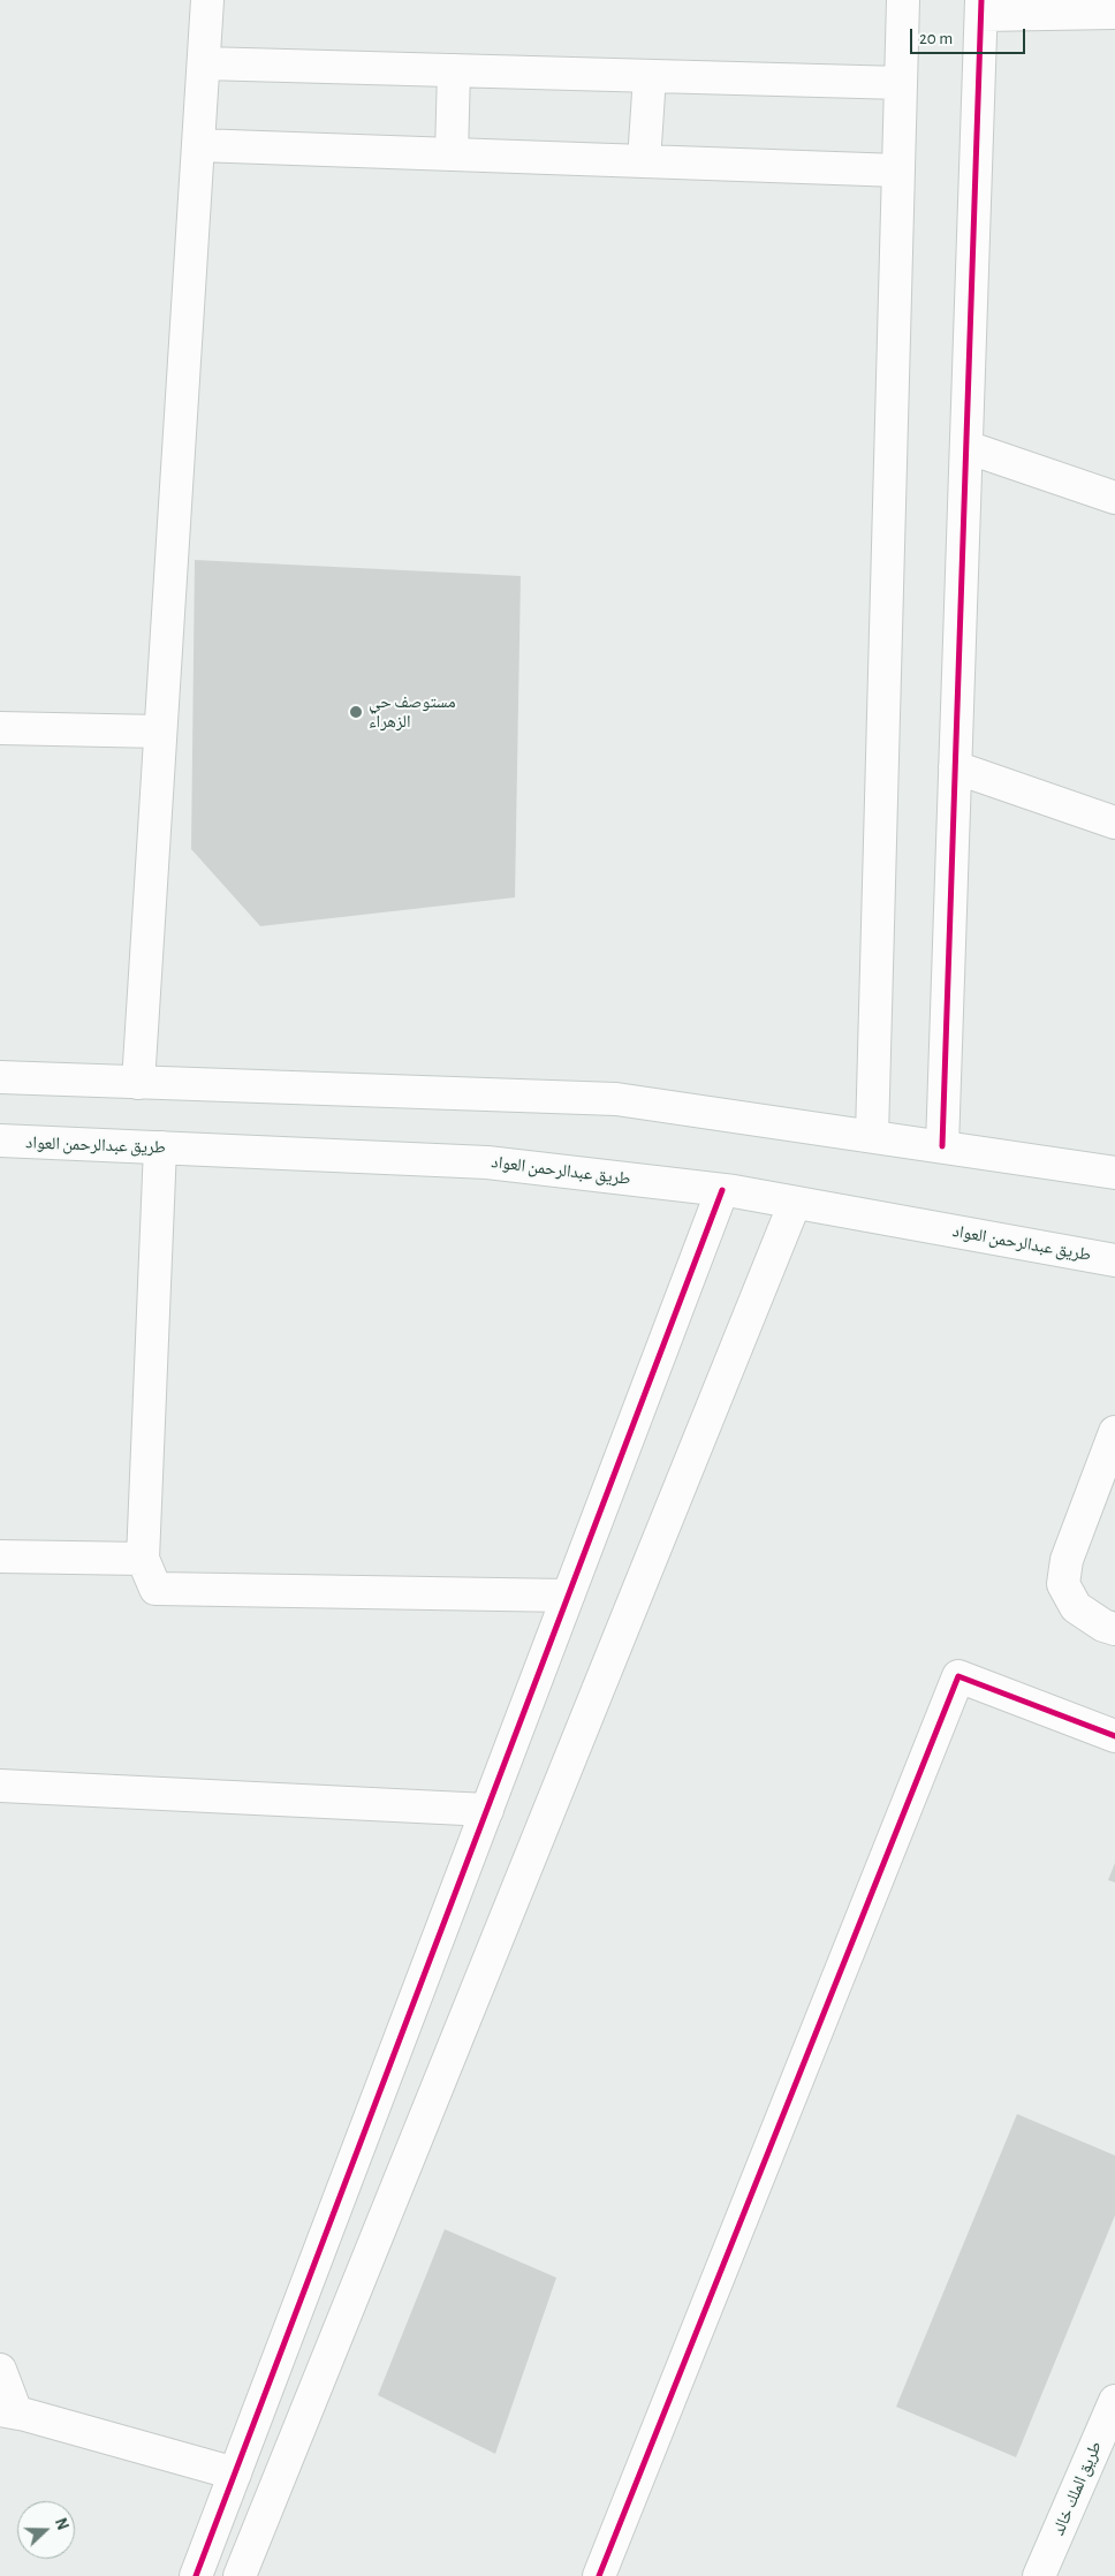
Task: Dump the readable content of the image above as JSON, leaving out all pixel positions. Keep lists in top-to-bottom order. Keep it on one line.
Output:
{"streets":{"street":["طريق عبدالرحمن العواد","طريق الملك خالد"]},"places":["مستوصف حي الزهراء"],"scale_bar":"20 m","north":"right"}
